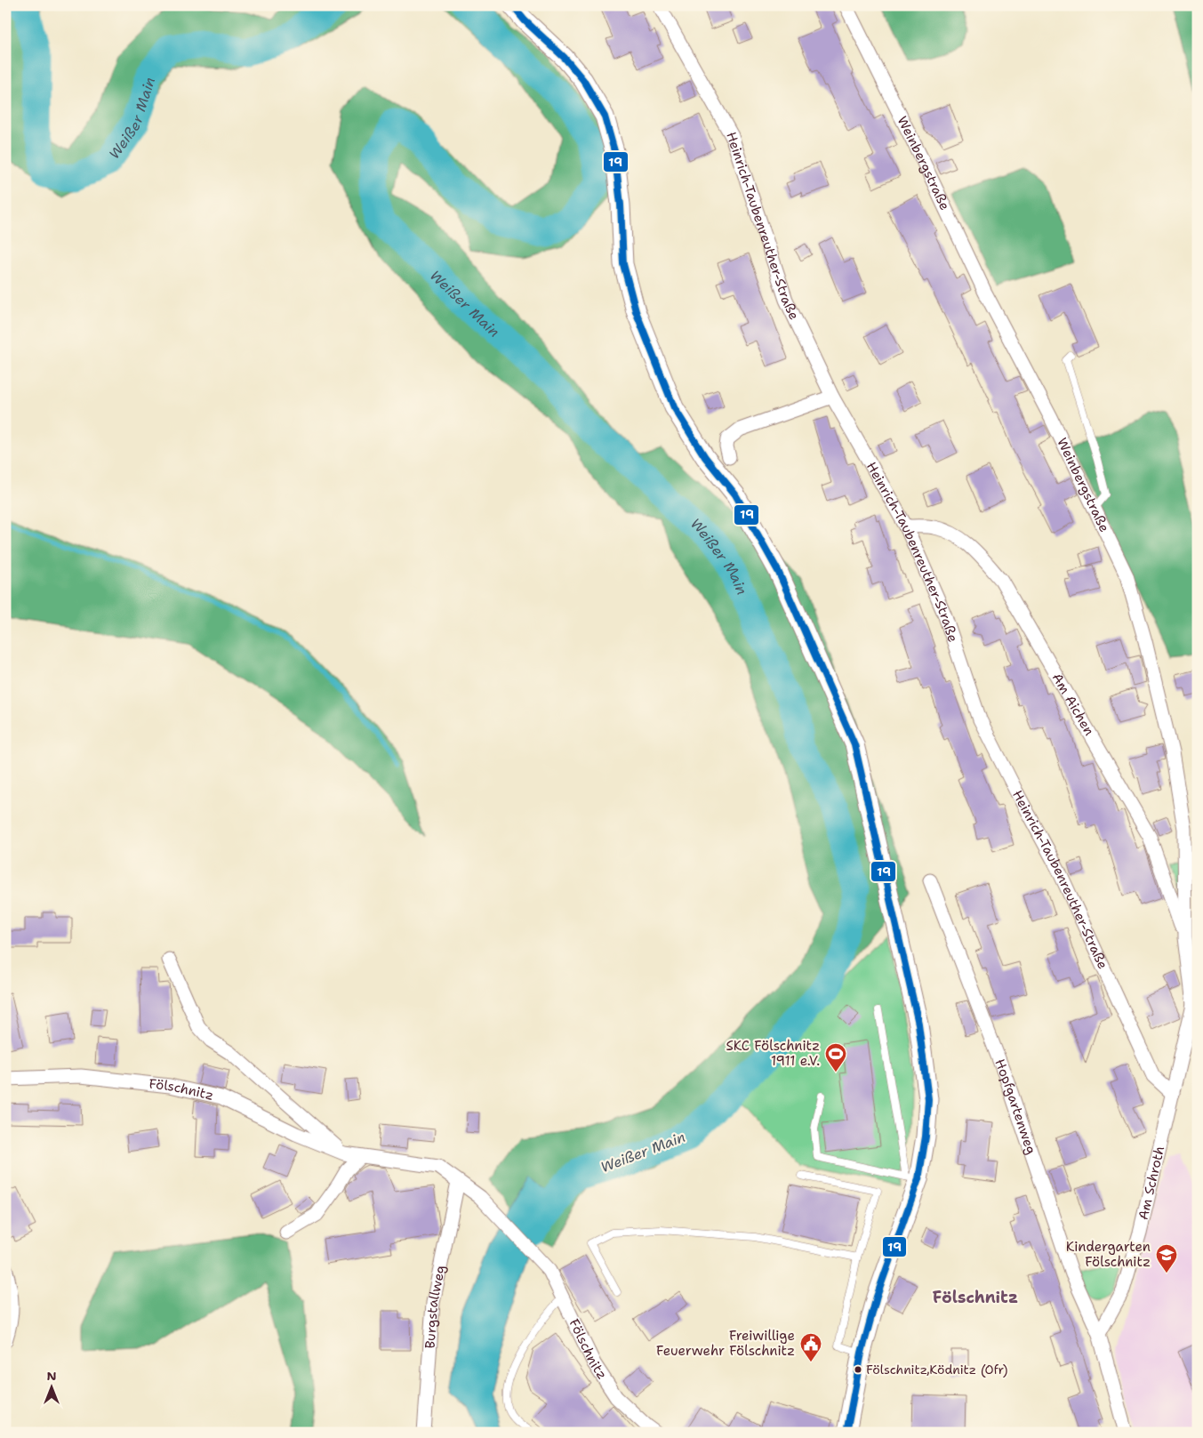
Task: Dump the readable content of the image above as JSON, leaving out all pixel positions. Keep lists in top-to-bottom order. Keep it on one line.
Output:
{"streets":{"street":["Weinbergstraße","Heinrich-Taubenreuther-Straße","Am Aichen","Fölschnitz","Hopfgartenweg","Am Schroth","Burgstallweg"]},"crossings":[["Weinbergstraße","Am Aichen"],["Weinbergstraße","Am Schroth"],["Heinrich-Taubenreuther-Straße","Am Aichen"],["Heinrich-Taubenreuther-Straße","Am Schroth"],["Fölschnitz","Burgstallweg"],["Hopfgartenweg","Am Schroth"]],"districts":["Fölschnitz"],"water":["Weißer Main"],"places":{"sports":["SKC Fölschnitz 1911 e.V."],"school or university":["Kindergarten Fölschnitz"],"public building":["Freiwillige Feuerwehr Fölschnitz"],"other":["Fölschnitz,Ködnitz (Ofr)"]},"lines":["transit line 19"],"north":"top"}
